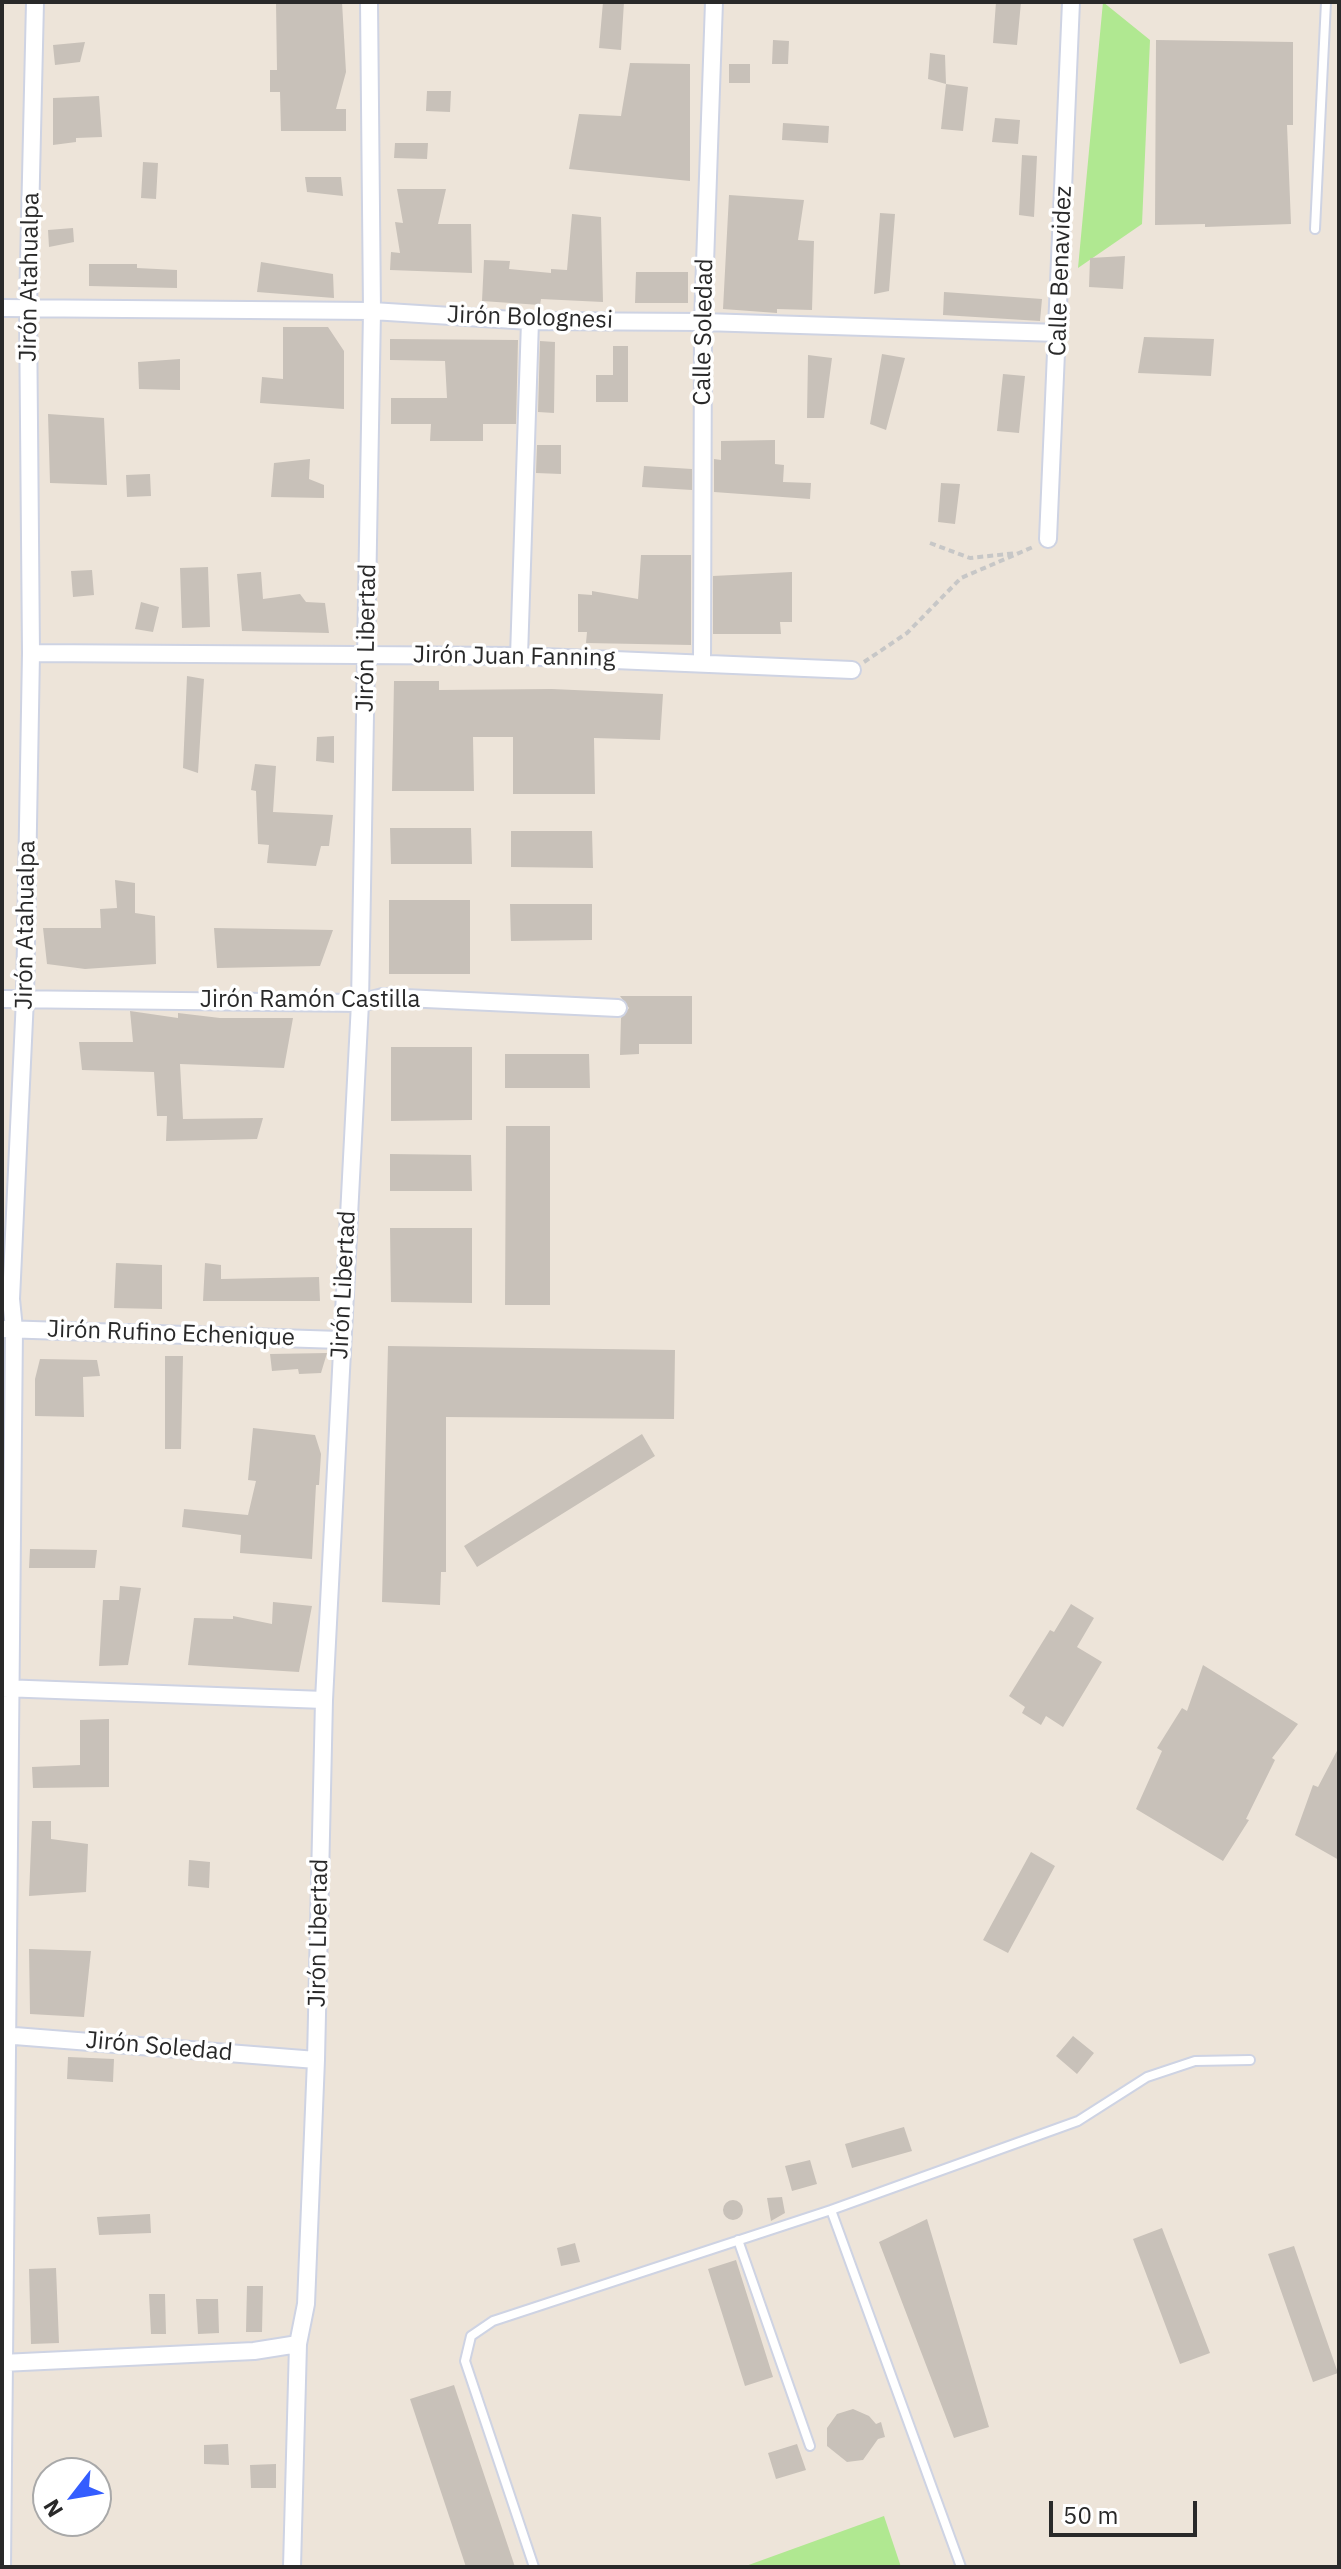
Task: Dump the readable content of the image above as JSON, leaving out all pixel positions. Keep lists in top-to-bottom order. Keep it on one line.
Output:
{"streets":{"street":["Calle Benavidez","Jirón Atahualpa","Jirón Bolognesi","Calle Soledad","Jirón Libertad","Jirón Juan Fanning","Jirón Ramón Castilla","Jirón Rufino Echenique","Jirón Soledad"]},"crossings":[["Calle Benavidez","Jirón Bolognesi"],["Jirón Atahualpa","Jirón Bolognesi"],["Jirón Atahualpa","Jirón Juan Fanning"],["Jirón Atahualpa","Jirón Ramón Castilla"],["Jirón Atahualpa","Jirón Rufino Echenique"],["Jirón Atahualpa","Jirón Soledad"],["Jirón Bolognesi","Calle Soledad"],["Jirón Bolognesi","Jirón Libertad"],["Calle Soledad","Jirón Juan Fanning"],["Jirón Libertad","Jirón Juan Fanning"],["Jirón Libertad","Jirón Ramón Castilla"],["Jirón Libertad","Jirón Rufino Echenique"],["Jirón Libertad","Jirón Soledad"]],"scale_bar":"50 m","north":"bottom left"}
